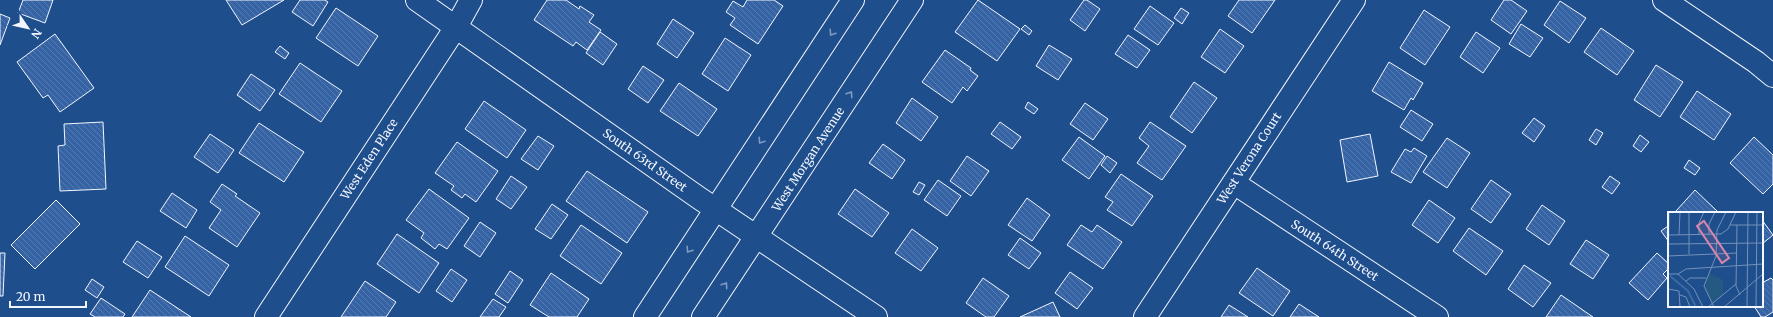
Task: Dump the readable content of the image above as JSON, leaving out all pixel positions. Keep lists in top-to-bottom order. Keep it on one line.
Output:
{"streets":{"street":["West Verona Court","West Eden Place","West Morgan Avenue","South 63rd Street","South 64th Street"]},"crossings":[["West Verona Court","South 64th Street"],["West Eden Place","South 63rd Street"],["West Morgan Avenue","South 63rd Street"]],"scale_bar":"20 m","north":"bottom right"}
